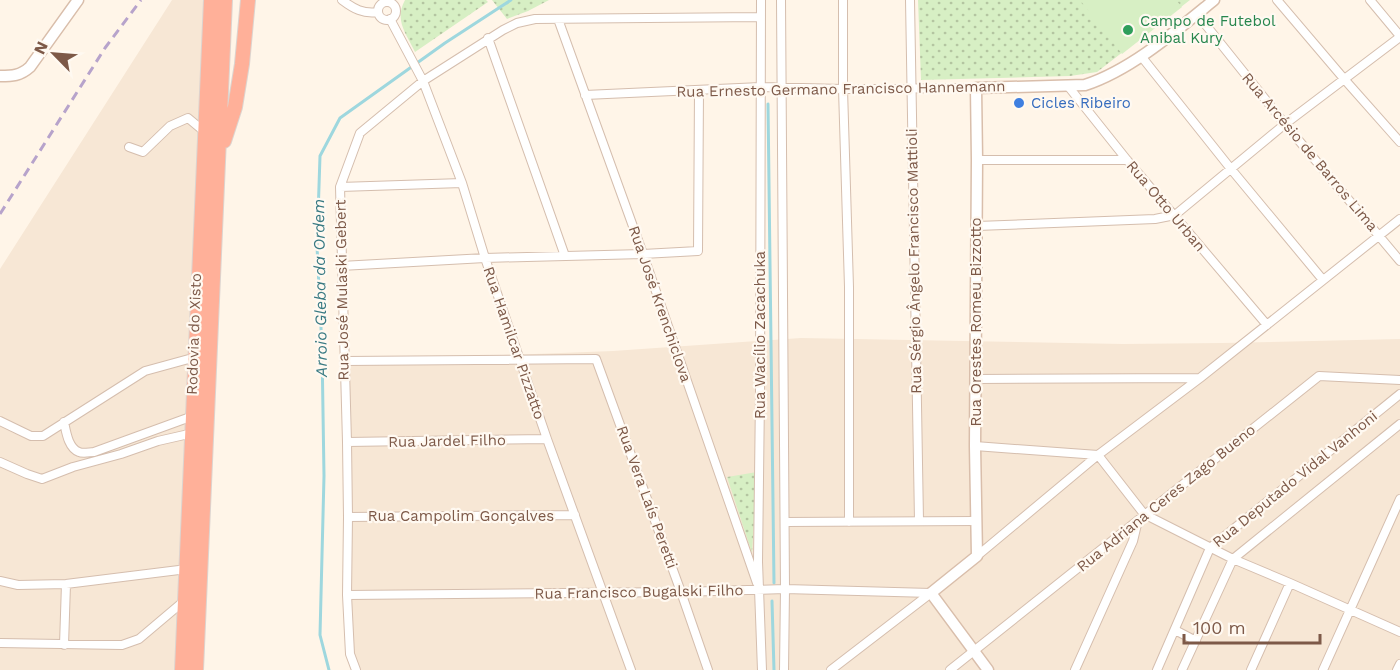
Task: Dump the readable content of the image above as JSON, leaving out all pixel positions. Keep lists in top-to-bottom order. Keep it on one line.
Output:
{"streets":{"highway":["Rodovia do Xisto"],"street":["Rua Ernesto Germano Francisco Hannemann","Rua Arcésio de Barros Lima","Rua Otto Urban","Rua Sérgio Ângelo Francisco Mattioli","Rua José Mulaski Gebert","Rua José Krenchiclova","Rua Orestes Romeu Bizzotto","Rua Wacílio Zacachuka","Rua Hamilcar Pizzatto","Rua Jardel Filho","Rua Deputado Vidal Vanhoni","Rua Vera Laís Peretti","Rua Adriana Ceres Zago Bueno","Rua Campolim Gonçalves","Rua Francisco Bugalski Filho"]},"crossings":[["Rua Ernesto Germano Francisco Hannemann","Rua Arcésio de Barros Lima"],["Rua Ernesto Germano Francisco Hannemann","Rua Otto Urban"],["Rua Ernesto Germano Francisco Hannemann","Rua Sérgio Ângelo Francisco Mattioli"],["Rua Ernesto Germano Francisco Hannemann","Rua José Krenchiclova"],["Rua Ernesto Germano Francisco Hannemann","Rua Orestes Romeu Bizzotto"],["Rua Ernesto Germano Francisco Hannemann","Rua Wacílio Zacachuka"],["Rua José Mulaski Gebert","Rua José Krenchiclova"],["Rua José Mulaski Gebert","Rua Wacílio Zacachuka"],["Rua José Mulaski Gebert","Rua Hamilcar Pizzatto"],["Rua José Mulaski Gebert","Rua Jardel Filho"],["Rua José Mulaski Gebert","Rua Campolim Gonçalves"],["Rua José Mulaski Gebert","Rua Francisco Bugalski Filho"],["Rua José Krenchiclova","Rua Wacílio Zacachuka"],["Rua José Krenchiclova","Rua Francisco Bugalski Filho"],["Rua Wacílio Zacachuka","Rua Francisco Bugalski Filho"],["Rua Hamilcar Pizzatto","Rua Jardel Filho"],["Rua Hamilcar Pizzatto","Rua Vera Laís Peretti"],["Rua Hamilcar Pizzatto","Rua Campolim Gonçalves"],["Rua Hamilcar Pizzatto","Rua Francisco Bugalski Filho"],["Rua Vera Laís Peretti","Rua Francisco Bugalski Filho"]],"water":["Arroio Gleba da Ordem"],"places":["Campo de Futebol Anibal Kury","Cicles Ribeiro"],"scale_bar":"100 m","north":"top left"}
